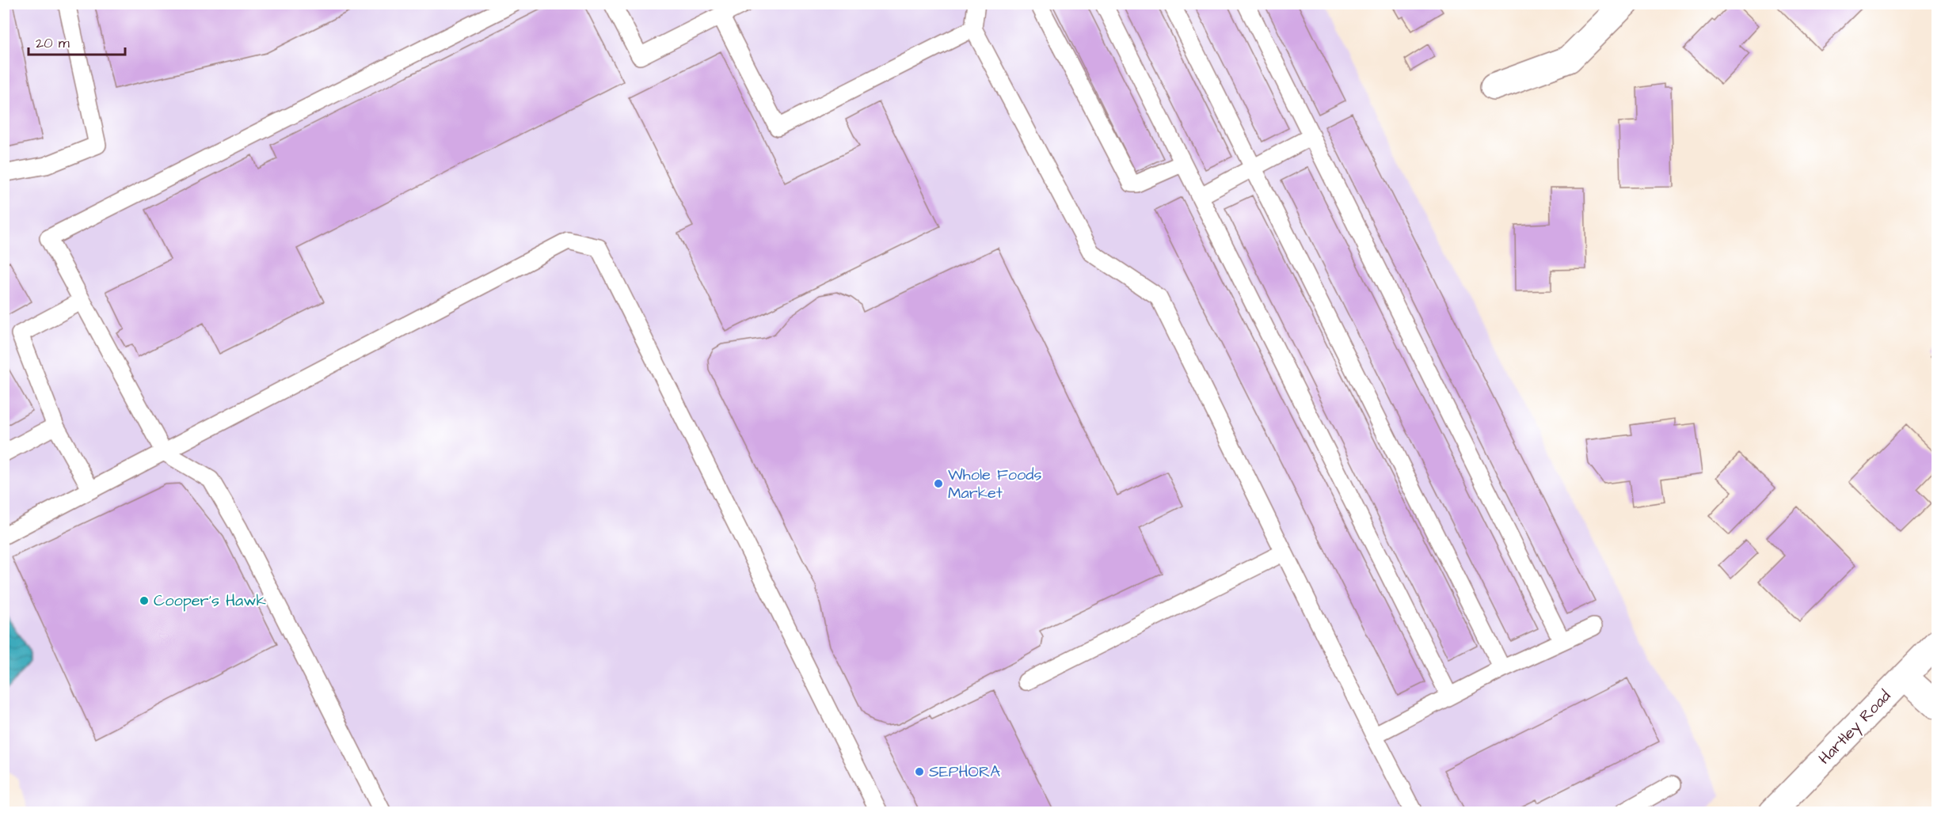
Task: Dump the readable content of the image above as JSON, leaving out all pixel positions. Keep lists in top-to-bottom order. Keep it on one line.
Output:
{"streets":{"street":["Hartley Road"]},"places":["Whole Foods Market","Cooper's Hawk","SEPHORA"],"scale_bar":"20 m"}
